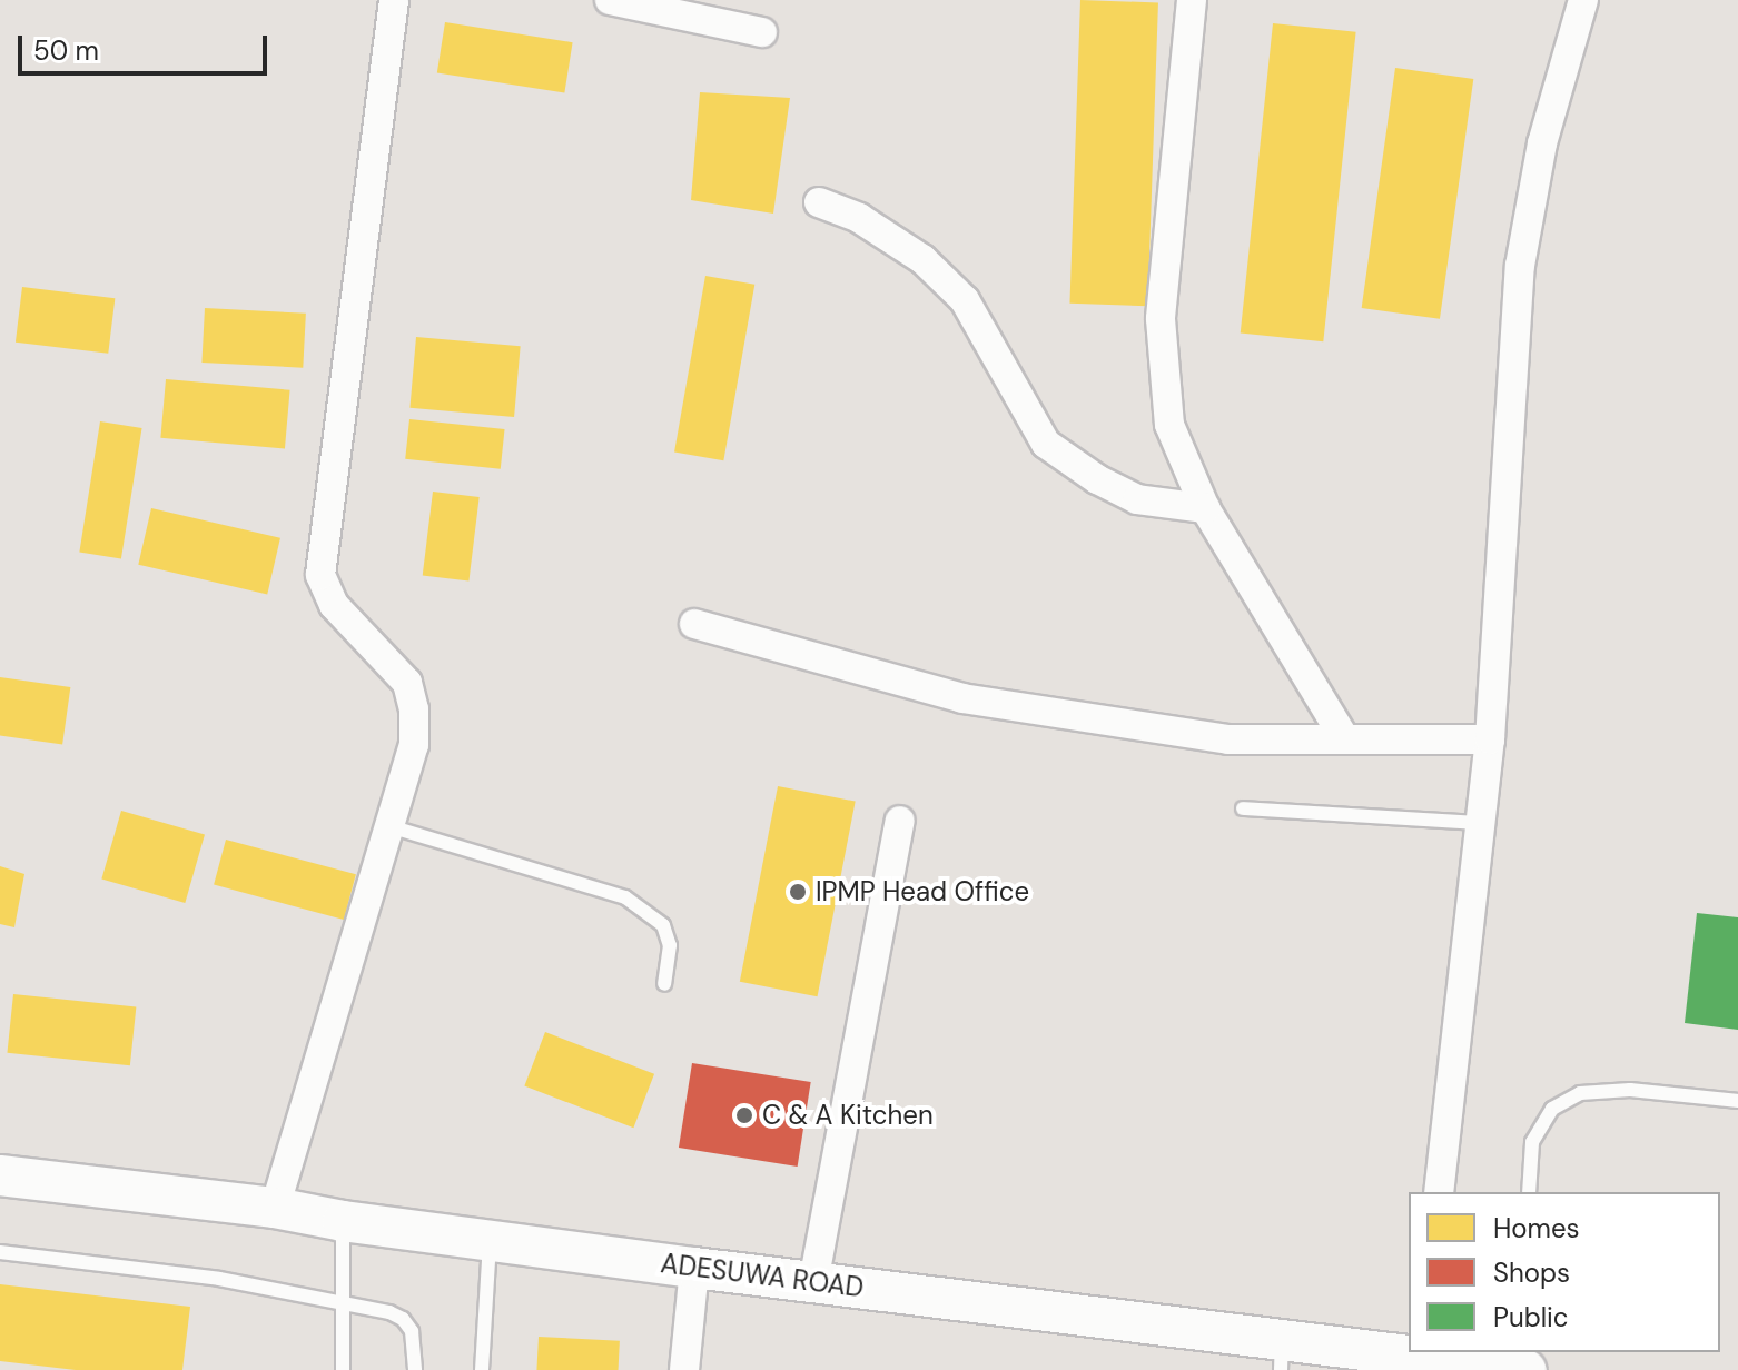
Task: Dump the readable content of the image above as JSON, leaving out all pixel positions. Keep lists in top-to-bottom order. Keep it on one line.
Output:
{"streets":{"street":["ADESUWA ROAD"]},"places":["IPMP Head Office","C & A Kitchen"],"legend":["Homes","Shops","Public"],"scale_bar":"50 m"}
